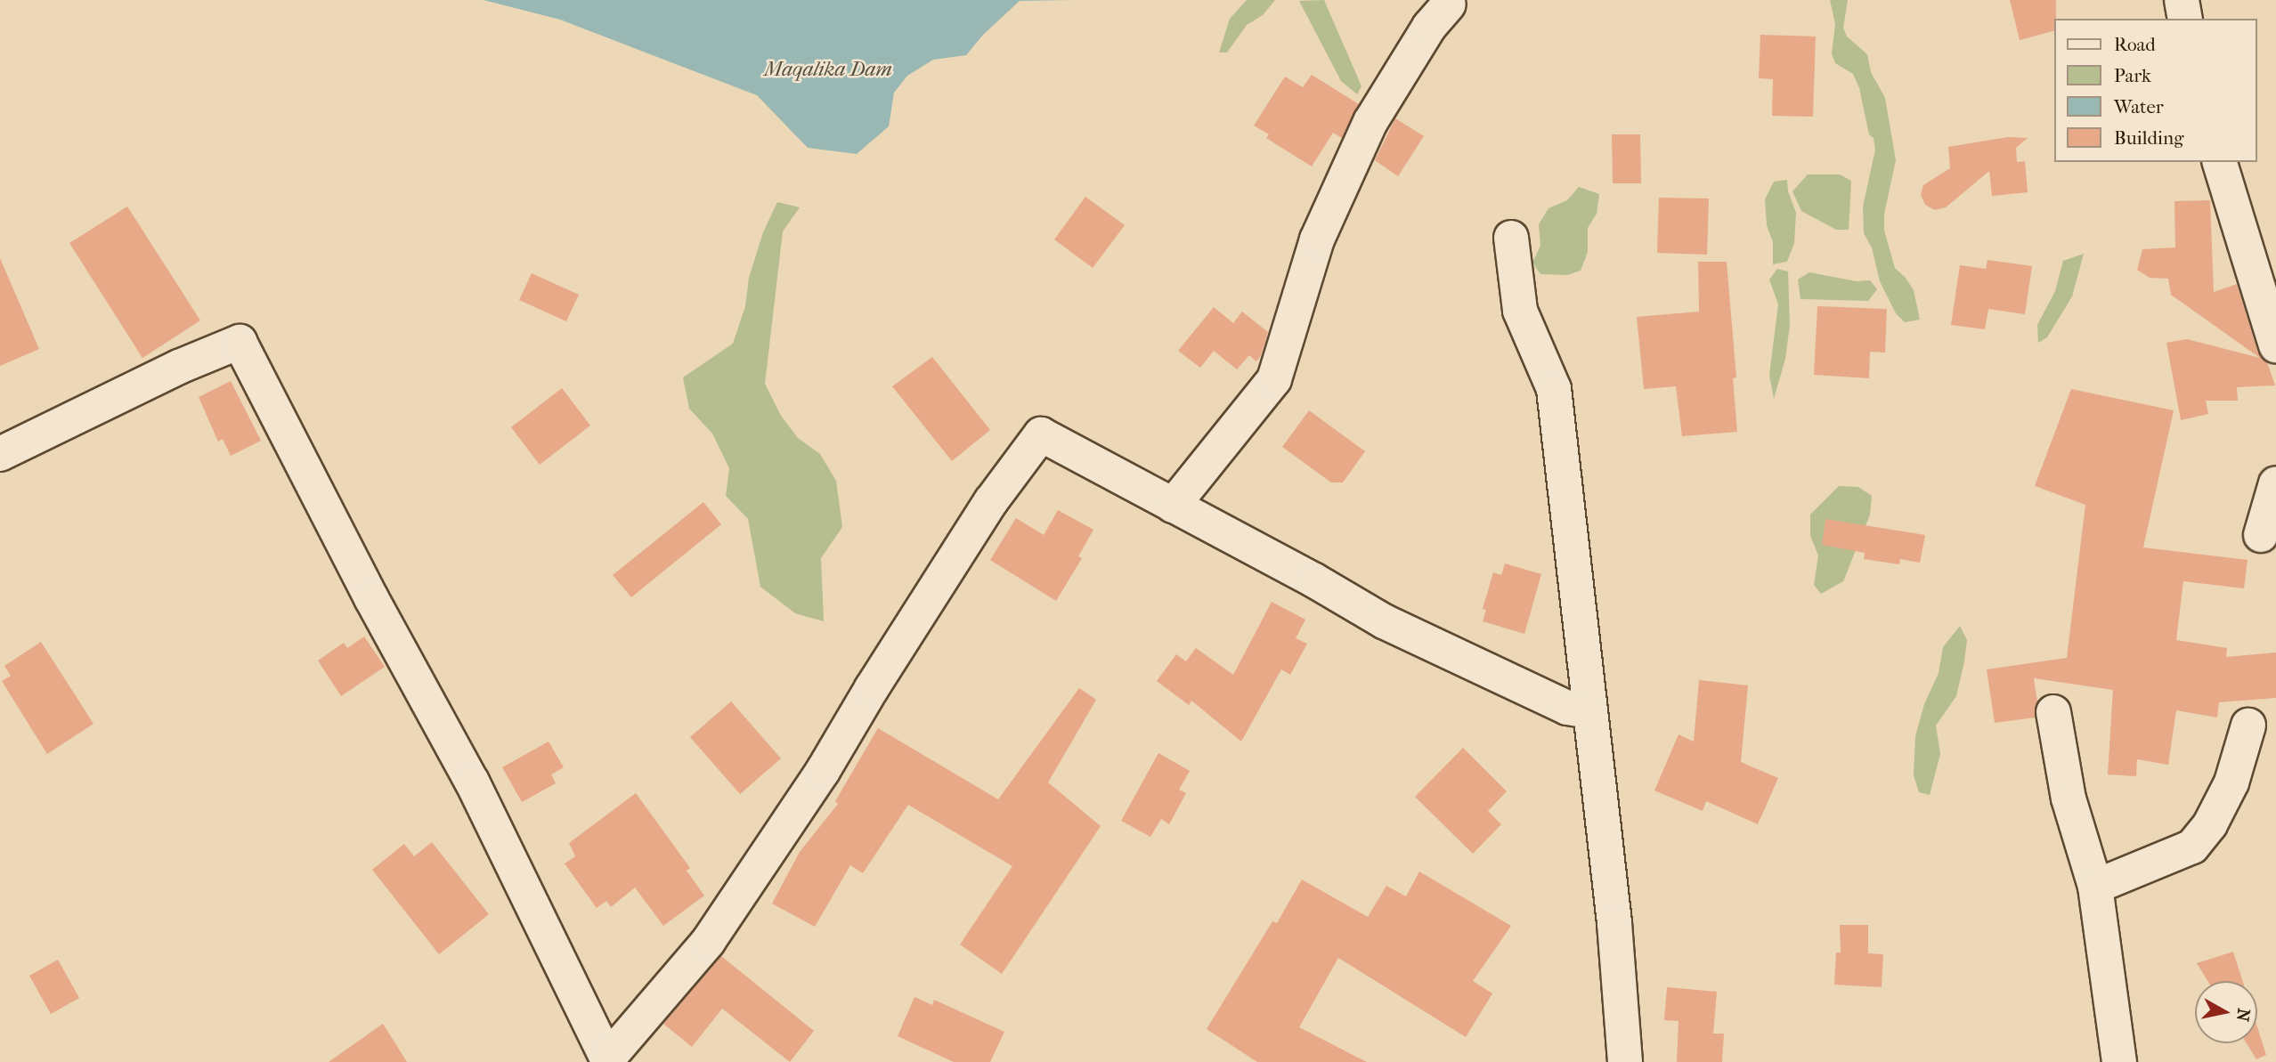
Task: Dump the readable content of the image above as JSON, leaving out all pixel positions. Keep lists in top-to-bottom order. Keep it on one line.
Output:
{"water":["Maqalika Dam"],"legend":["Road","Park","Water","Building"],"north":"right"}
